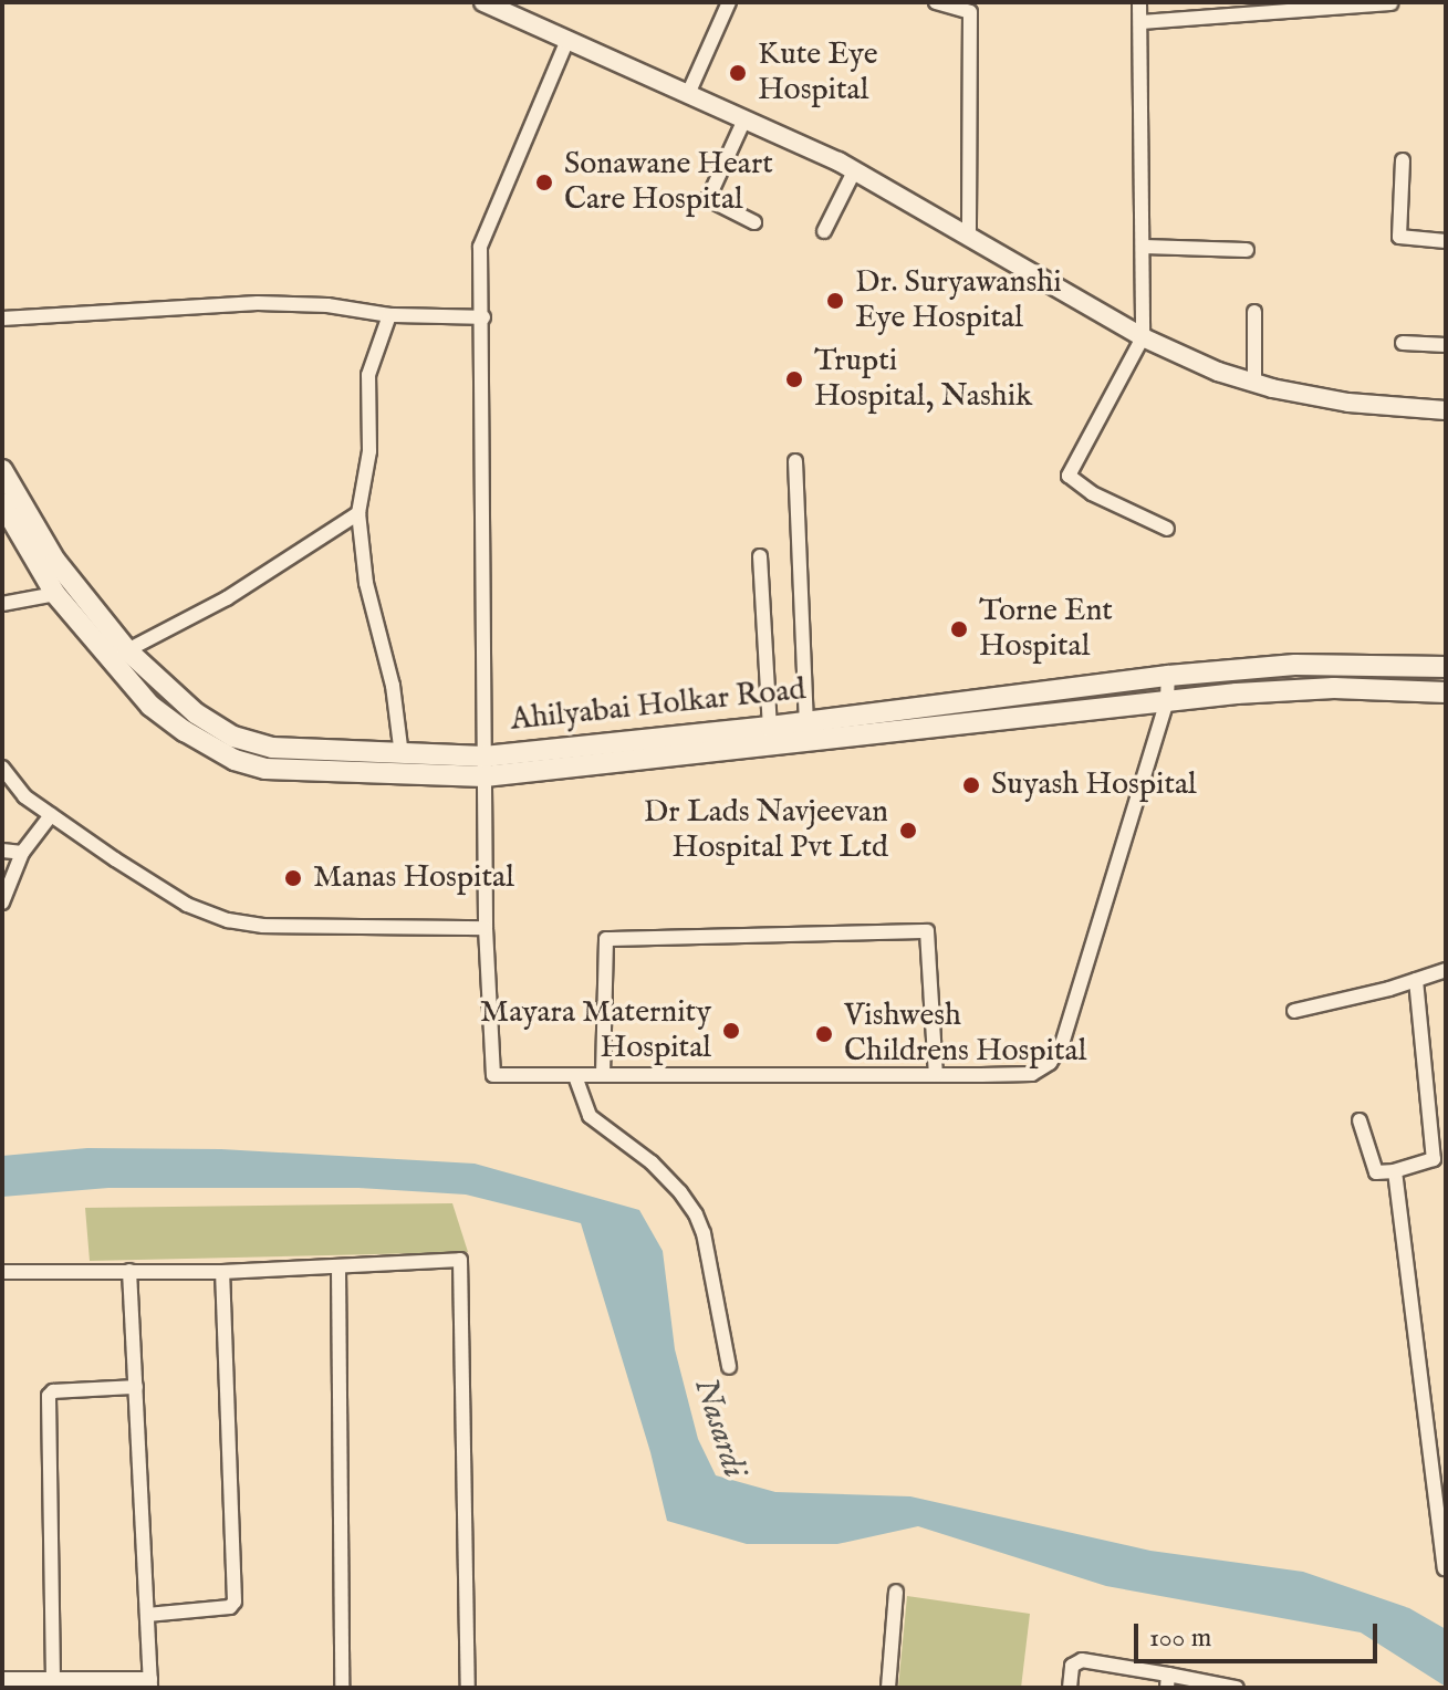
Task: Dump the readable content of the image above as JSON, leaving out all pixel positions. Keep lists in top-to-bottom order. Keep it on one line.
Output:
{"streets":{"main road":["Ahilyabai Holkar Road"]},"water":["Nasardi"],"places":["Kute Eye Hospital","Sonawane Heart Care Hospital","Dr. Suryawanshi Eye Hospital","Trupti Hospital, Nashik","Torne Ent Hospital","Suyash Hospital","Dr Lads Navjeevan Hospital Pvt Ltd","Manas Hospital","Mayara Maternity Hospital","Vishwesh Childrens Hospital"],"scale_bar":"100 m"}
